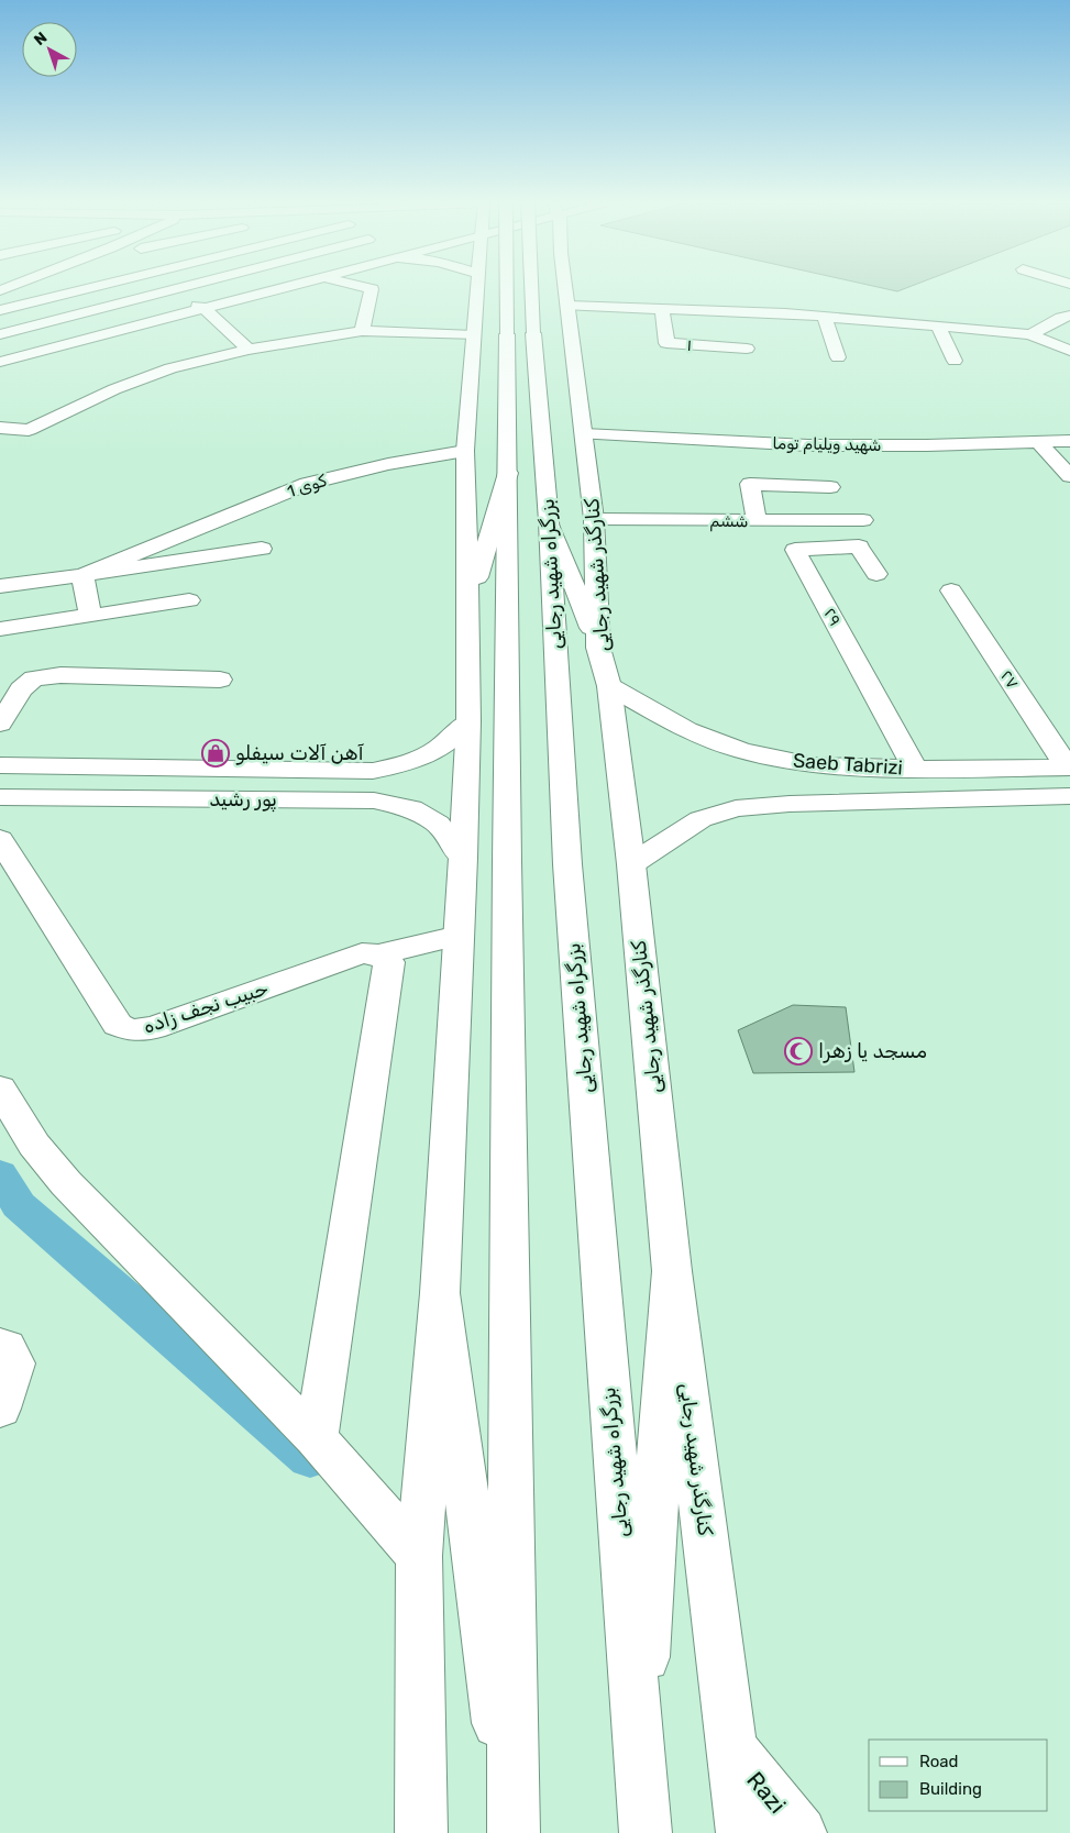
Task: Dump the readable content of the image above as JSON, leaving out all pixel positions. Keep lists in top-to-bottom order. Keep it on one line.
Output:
{"streets":{"main road":["۱","شهید ویلیام توما","کوی 1","ششم","بزرگراه شهید رجایی","کنارگذر شهید رجایی","۲۹","۲۷","Saeb Tabrizi","پور رشید","حبیب نجف زاده","Razi"]},"crossings":[["شهید ویلیام توما","کنارگذر شهید رجایی"],["ششم","کنارگذر شهید رجایی"],["کنارگذر شهید رجایی","Saeb Tabrizi"],["کنارگذر شهید رجایی","Razi"],["۲۹","Saeb Tabrizi"],["۲۷","Saeb Tabrizi"]],"places":{"shop":["آهن آلات سیفلو"],"mosque":["مسجد یا زهرا"]},"legend":["Road","Building"],"north":"top left"}
